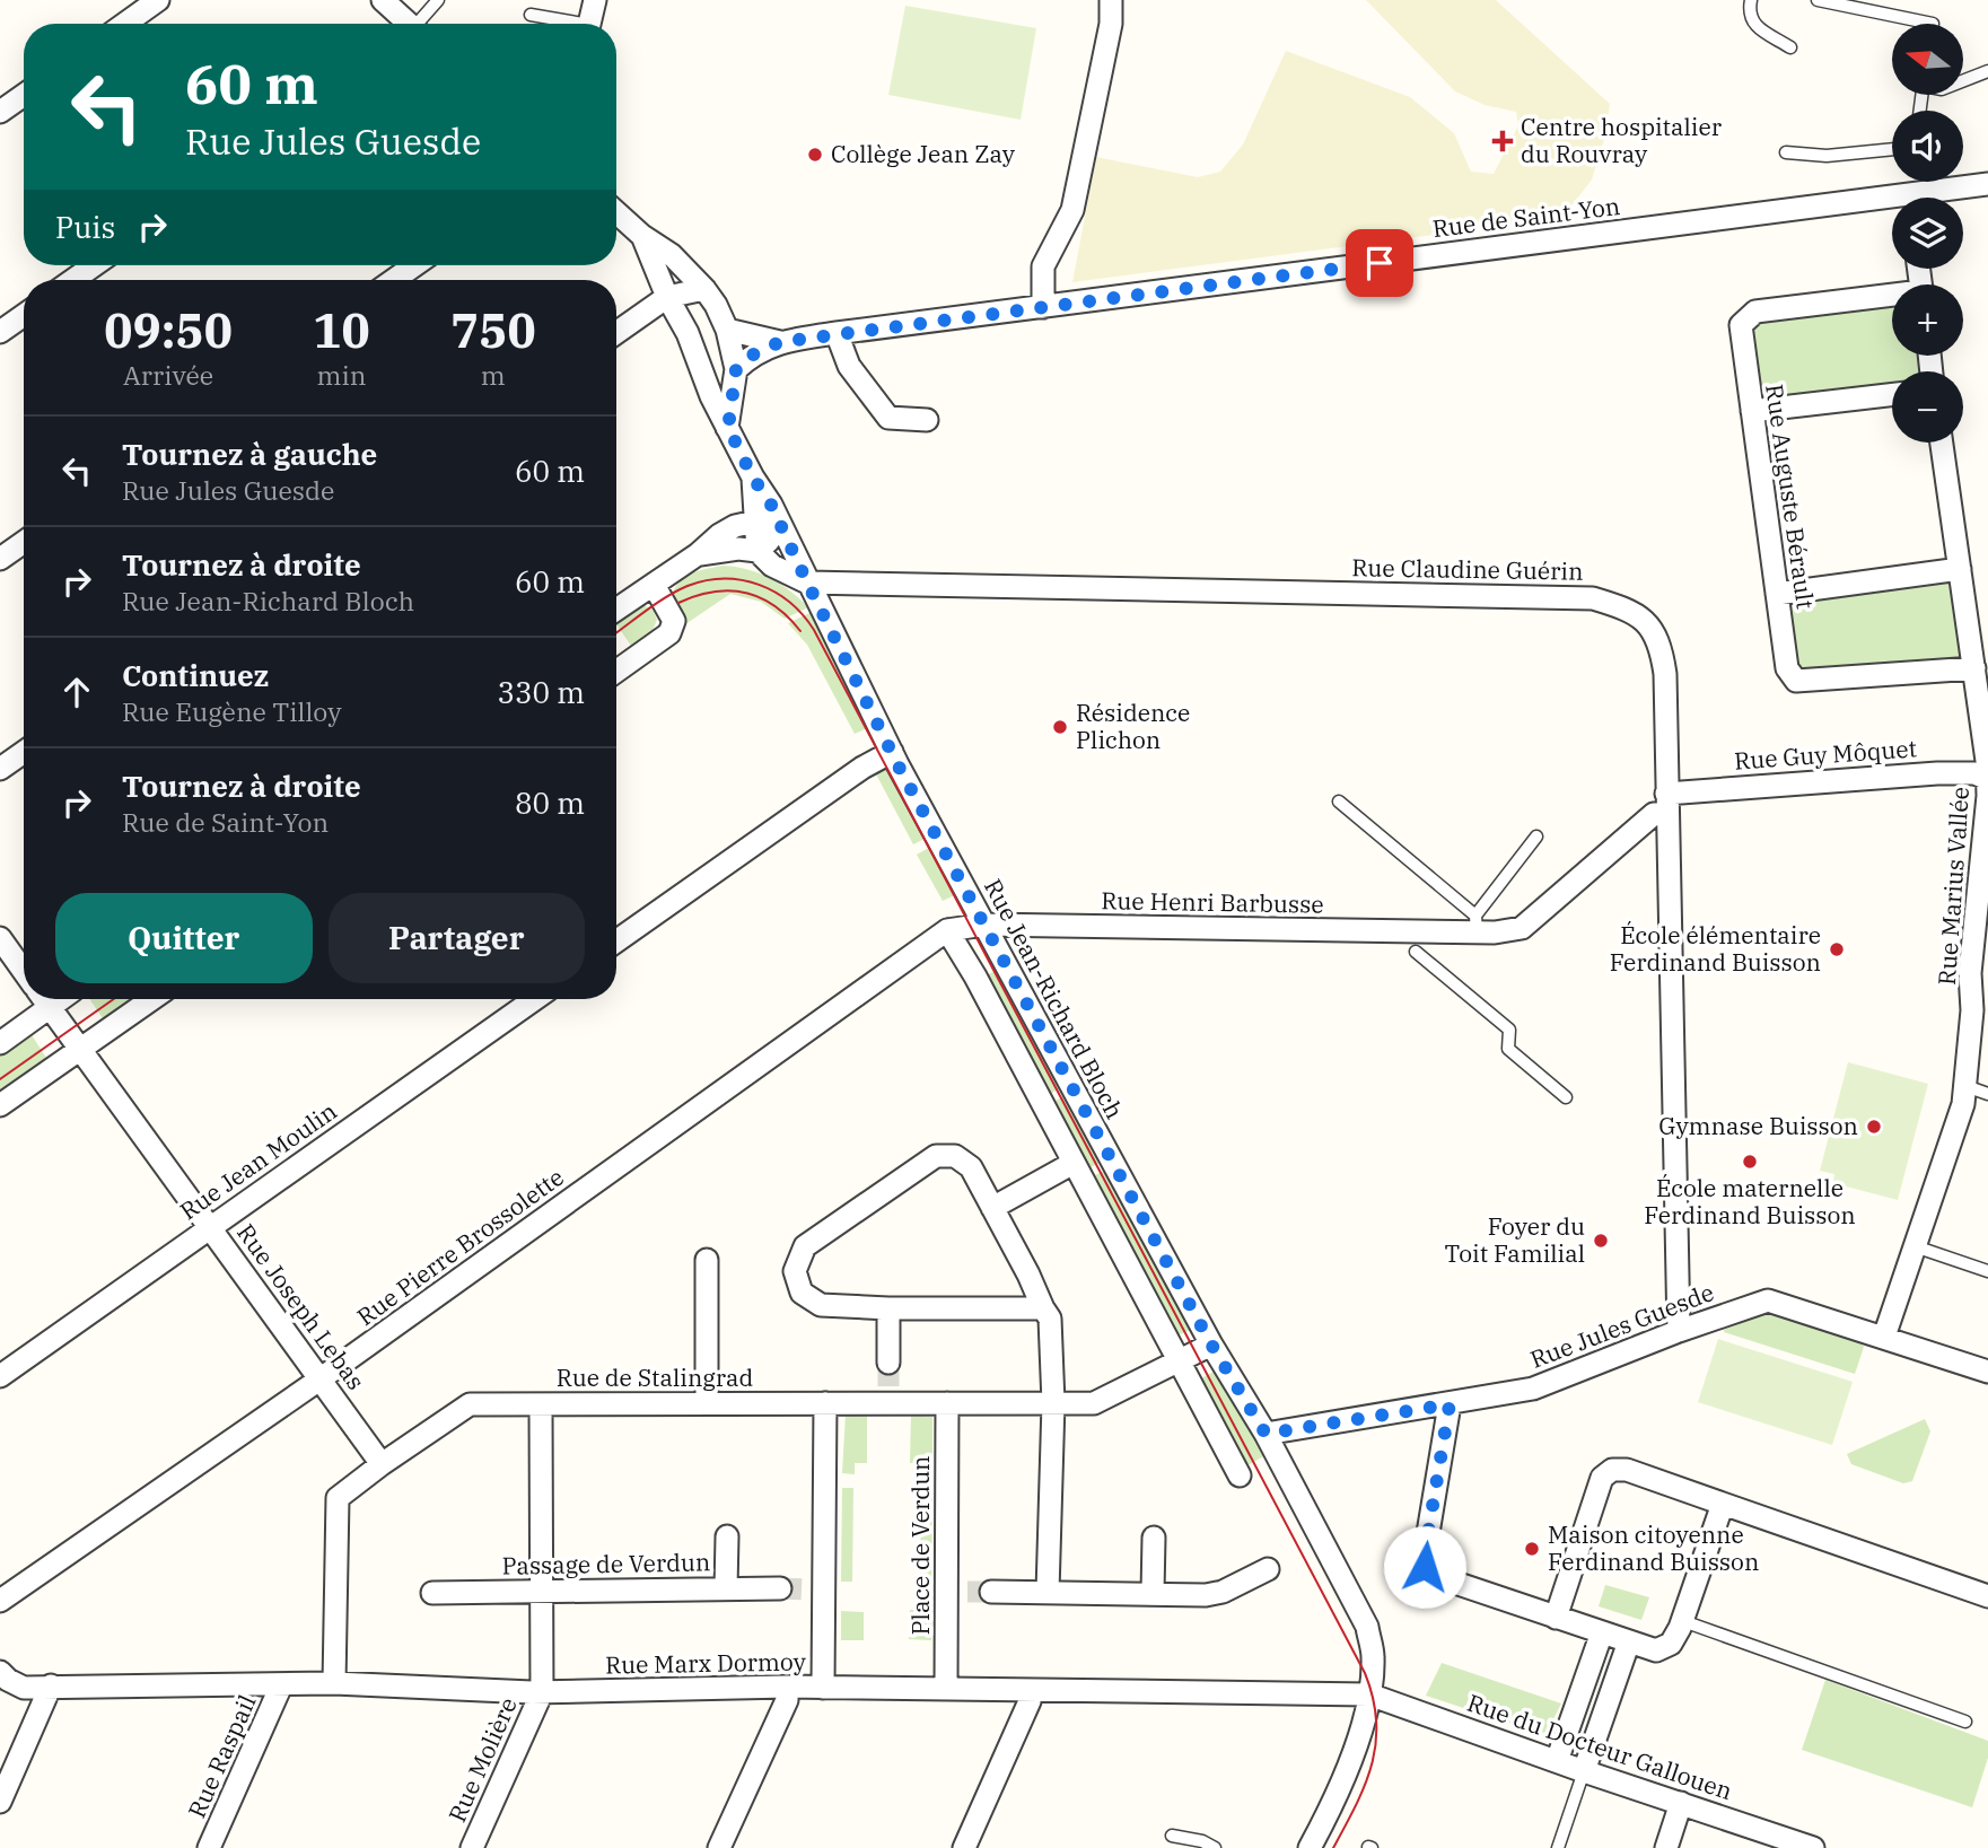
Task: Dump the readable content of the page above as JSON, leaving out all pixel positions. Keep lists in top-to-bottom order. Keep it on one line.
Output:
{"streets":{"street":["Rue de Saint-Yon","Rue Auguste Bérault","Rue Claudine Guérin","Rue Guy Môquet","Rue Marius Vallée","Rue Henri Barbusse","Rue Jean-Richard Bloch","Rue Jean Moulin","Rue Pierre Brossolette","Rue Joseph Lebas","Rue Jules Guesde","Rue de Stalingrad","Place de Verdun","Passage de Verdun","Rue Marx Dormoy","Rue du Docteur Gallouen","Rue Raspail","Rue Molière"]},"crossings":[["Rue Auguste Bérault","Rue Marius Vallée"],["Rue Claudine Guérin","Rue Guy Môquet"],["Rue Claudine Guérin","Rue Henri Barbusse"],["Rue Claudine Guérin","Rue Jean-Richard Bloch"],["Rue Claudine Guérin","Rue Jules Guesde"],["Rue Guy Môquet","Rue Marius Vallée"],["Rue Guy Môquet","Rue Henri Barbusse"],["Rue Marius Vallée","Rue Jules Guesde"],["Rue Henri Barbusse","Rue Jean-Richard Bloch"],["Rue Henri Barbusse","Rue Pierre Brossolette"],["Rue Jean-Richard Bloch","Rue Jules Guesde"],["Rue Jean-Richard Bloch","Rue de Stalingrad"],["Rue Jean-Richard Bloch","Rue Marx Dormoy"],["Rue Jean-Richard Bloch","Rue du Docteur Gallouen"],["Rue Jean Moulin","Rue Joseph Lebas"],["Rue Pierre Brossolette","Rue Joseph Lebas"],["Rue Joseph Lebas","Rue de Stalingrad"],["Rue de Stalingrad","Place de Verdun"],["Rue de Stalingrad","Rue Marx Dormoy"],["Place de Verdun","Rue Marx Dormoy"],["Rue Marx Dormoy","Rue du Docteur Gallouen"],["Rue Marx Dormoy","Rue Raspail"],["Rue Marx Dormoy","Rue Molière"]],"places":{"health":["Centre hospitalier du Rouvray"],"other":["Collège Jean Zay","Résidence Plichon","École élémentaire Ferdinand Buisson","Gymnase Buisson","École maternelle Ferdinand Buisson","Foyer du Toit Familial","Maison citoyenne Ferdinand Buisson"]},"north":"left","page":{"map_buttons":["+","−"],"turn":["60 m","Rue Jules Guesde"],"then":"Puis","eta":["09:50","Arrivée","10","min","750","m"],"list":[{"name":"Tournez à gauche","note":"Rue Jules Guesde","value":"60 m"},{"name":"Tournez à droite","note":"Rue Jean-Richard Bloch","value":"60 m"},{"name":"Continuez","note":"Rue Eugène Tilloy","value":"330 m"},{"name":"Tournez à droite","note":"Rue de Saint-Yon","value":"80 m"}],"buttons":["Quitter","Partager"]}}
